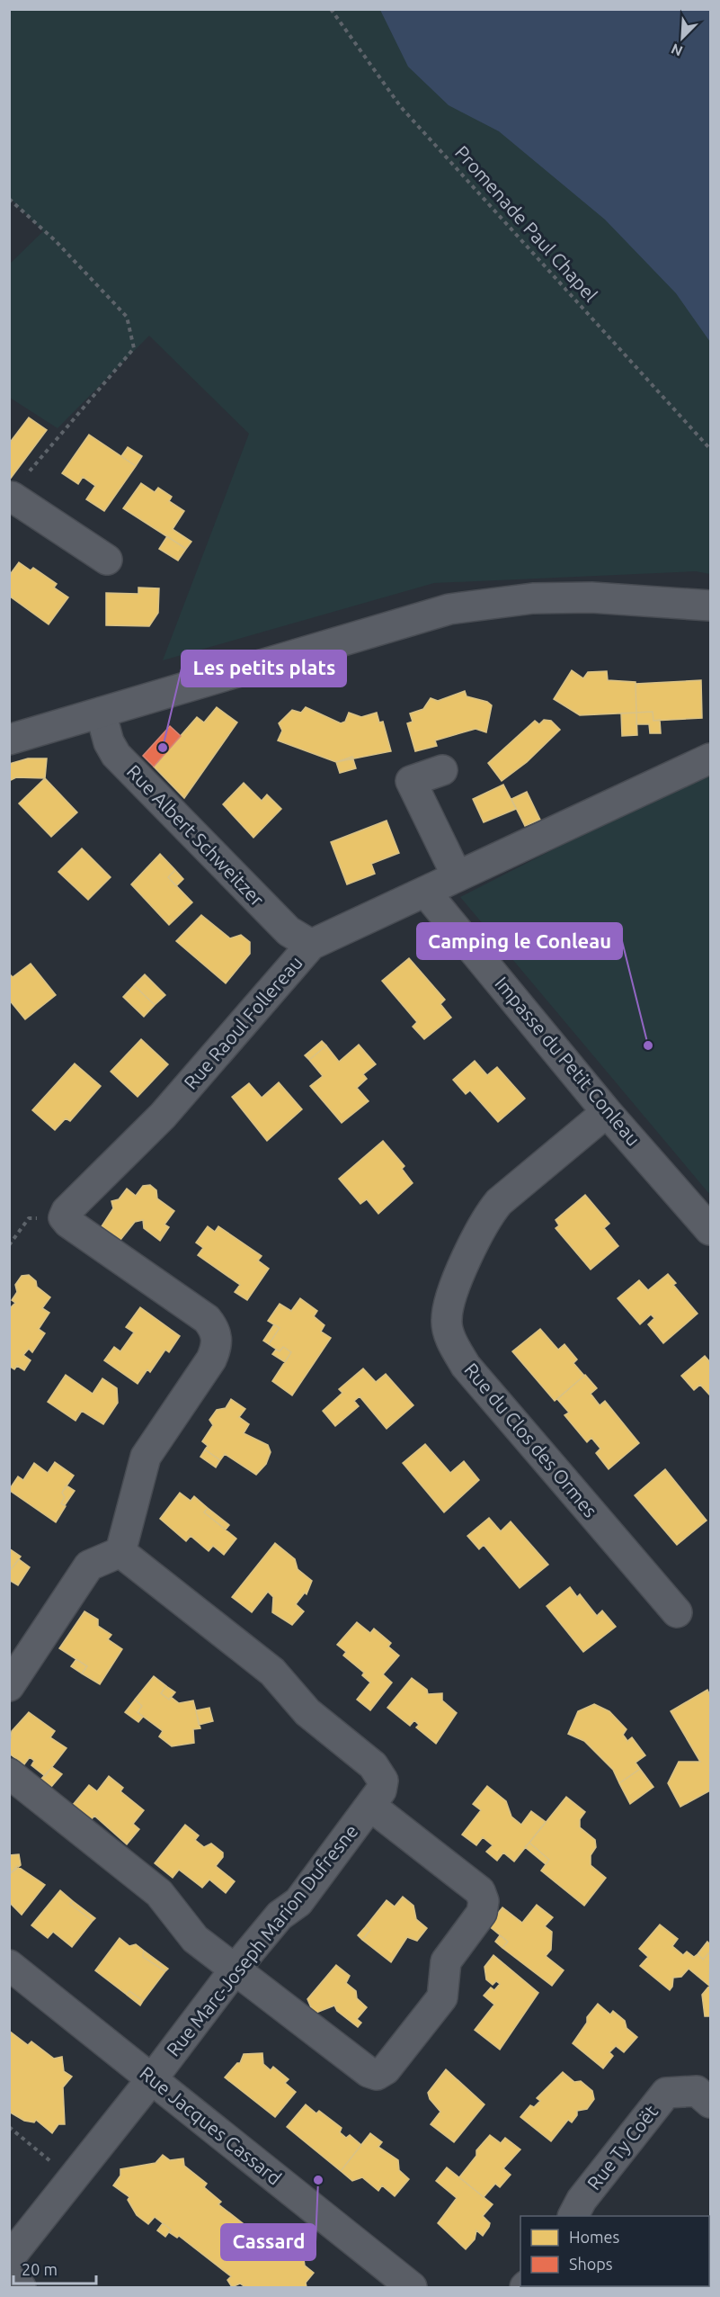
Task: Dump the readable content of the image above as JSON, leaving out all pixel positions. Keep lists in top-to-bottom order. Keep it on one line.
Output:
{"streets":{"street":["Rue Albert Schweitzer","Rue Raoul Follereau","Impasse du Petit Conleau","Rue du Clos des Ormes","Rue Marc-Joseph Marion Dufresne","Rue Jacques Cassard","Rue Ty Coët"],"path":["Promenade Paul Chapel"]},"crossings":[["Rue Albert Schweitzer","Rue Raoul Follereau"],["Rue Raoul Follereau","Impasse du Petit Conleau"],["Impasse du Petit Conleau","Rue du Clos des Ormes"],["Rue Marc-Joseph Marion Dufresne","Rue Jacques Cassard"]],"places":["Les petits plats","Camping le Conleau","Cassard"],"legend":["Homes","Shops"],"scale_bar":"20 m","north":"bottom left"}
